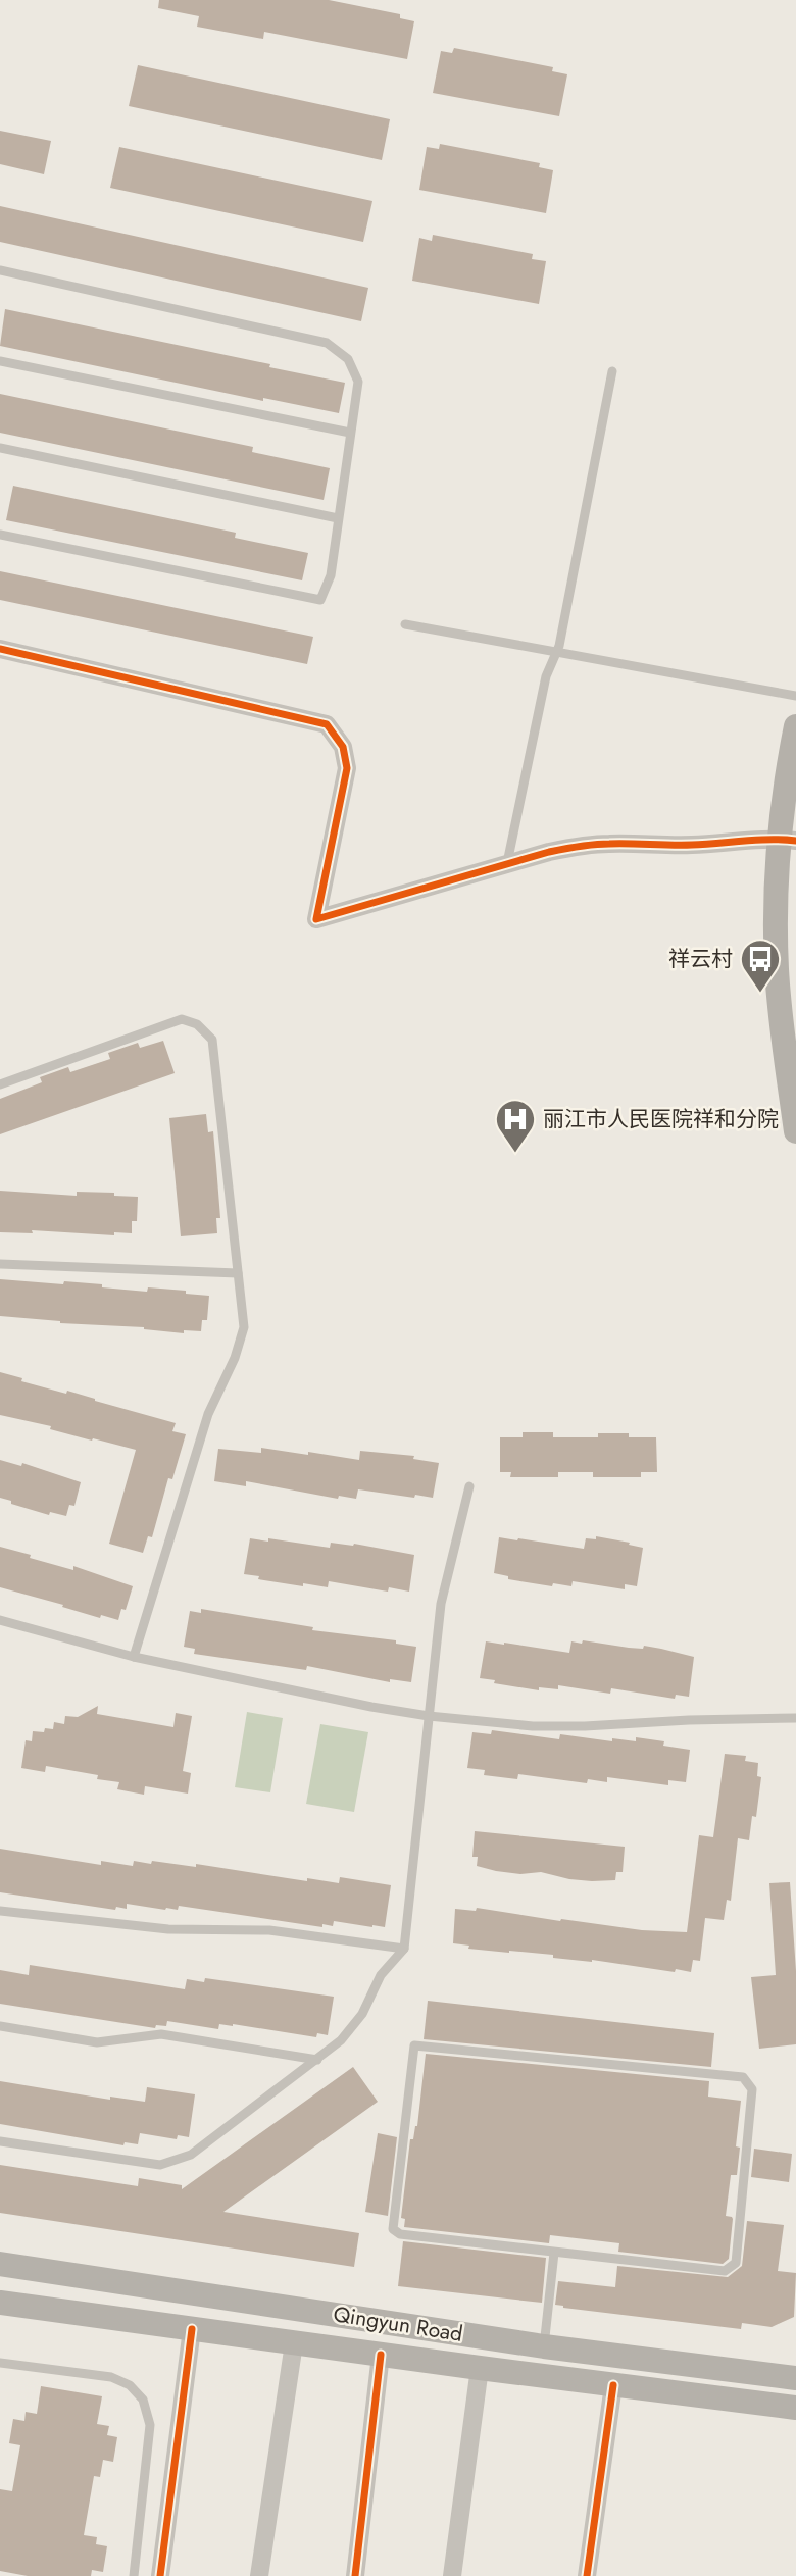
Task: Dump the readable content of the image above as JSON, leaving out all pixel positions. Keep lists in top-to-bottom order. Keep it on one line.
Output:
{"streets":{"main road":["Qingyun Road"]},"places":{"bus stop":["祥云村"],"hospital":["丽江市人民医院祥和分院"]}}
